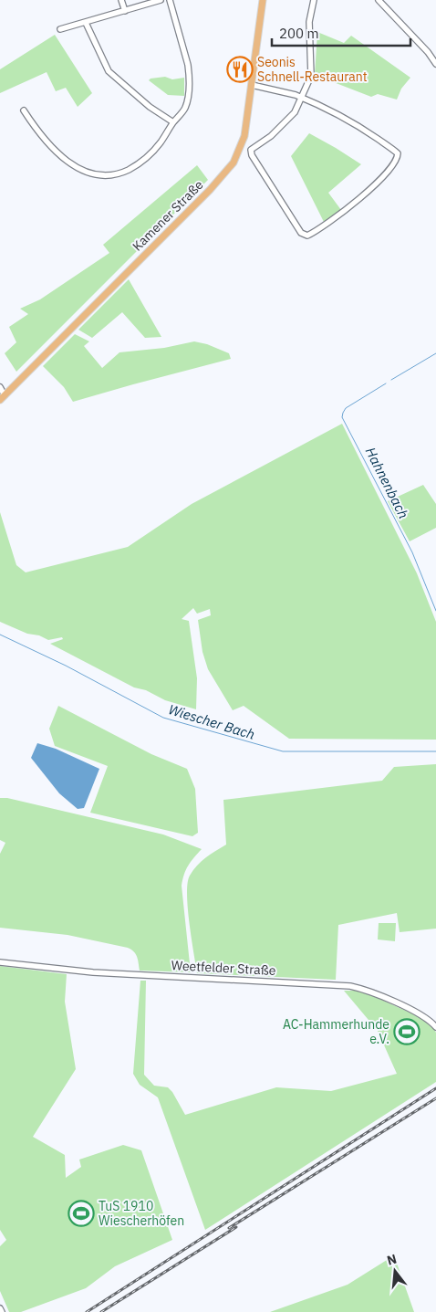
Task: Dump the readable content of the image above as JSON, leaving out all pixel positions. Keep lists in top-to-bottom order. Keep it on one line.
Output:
{"streets":{"main road":["Kamener Straße"],"street":["Weetfelder Straße"]},"water":["Hahnenbach","Wiescher Bach"],"places":{"restaurant":["Seonis Schnell-Restaurant"],"sports":["AC-Hammerhunde e.V.","TuS 1910 Wiescherhöfen"]},"scale_bar":"200 m","north":"top"}
